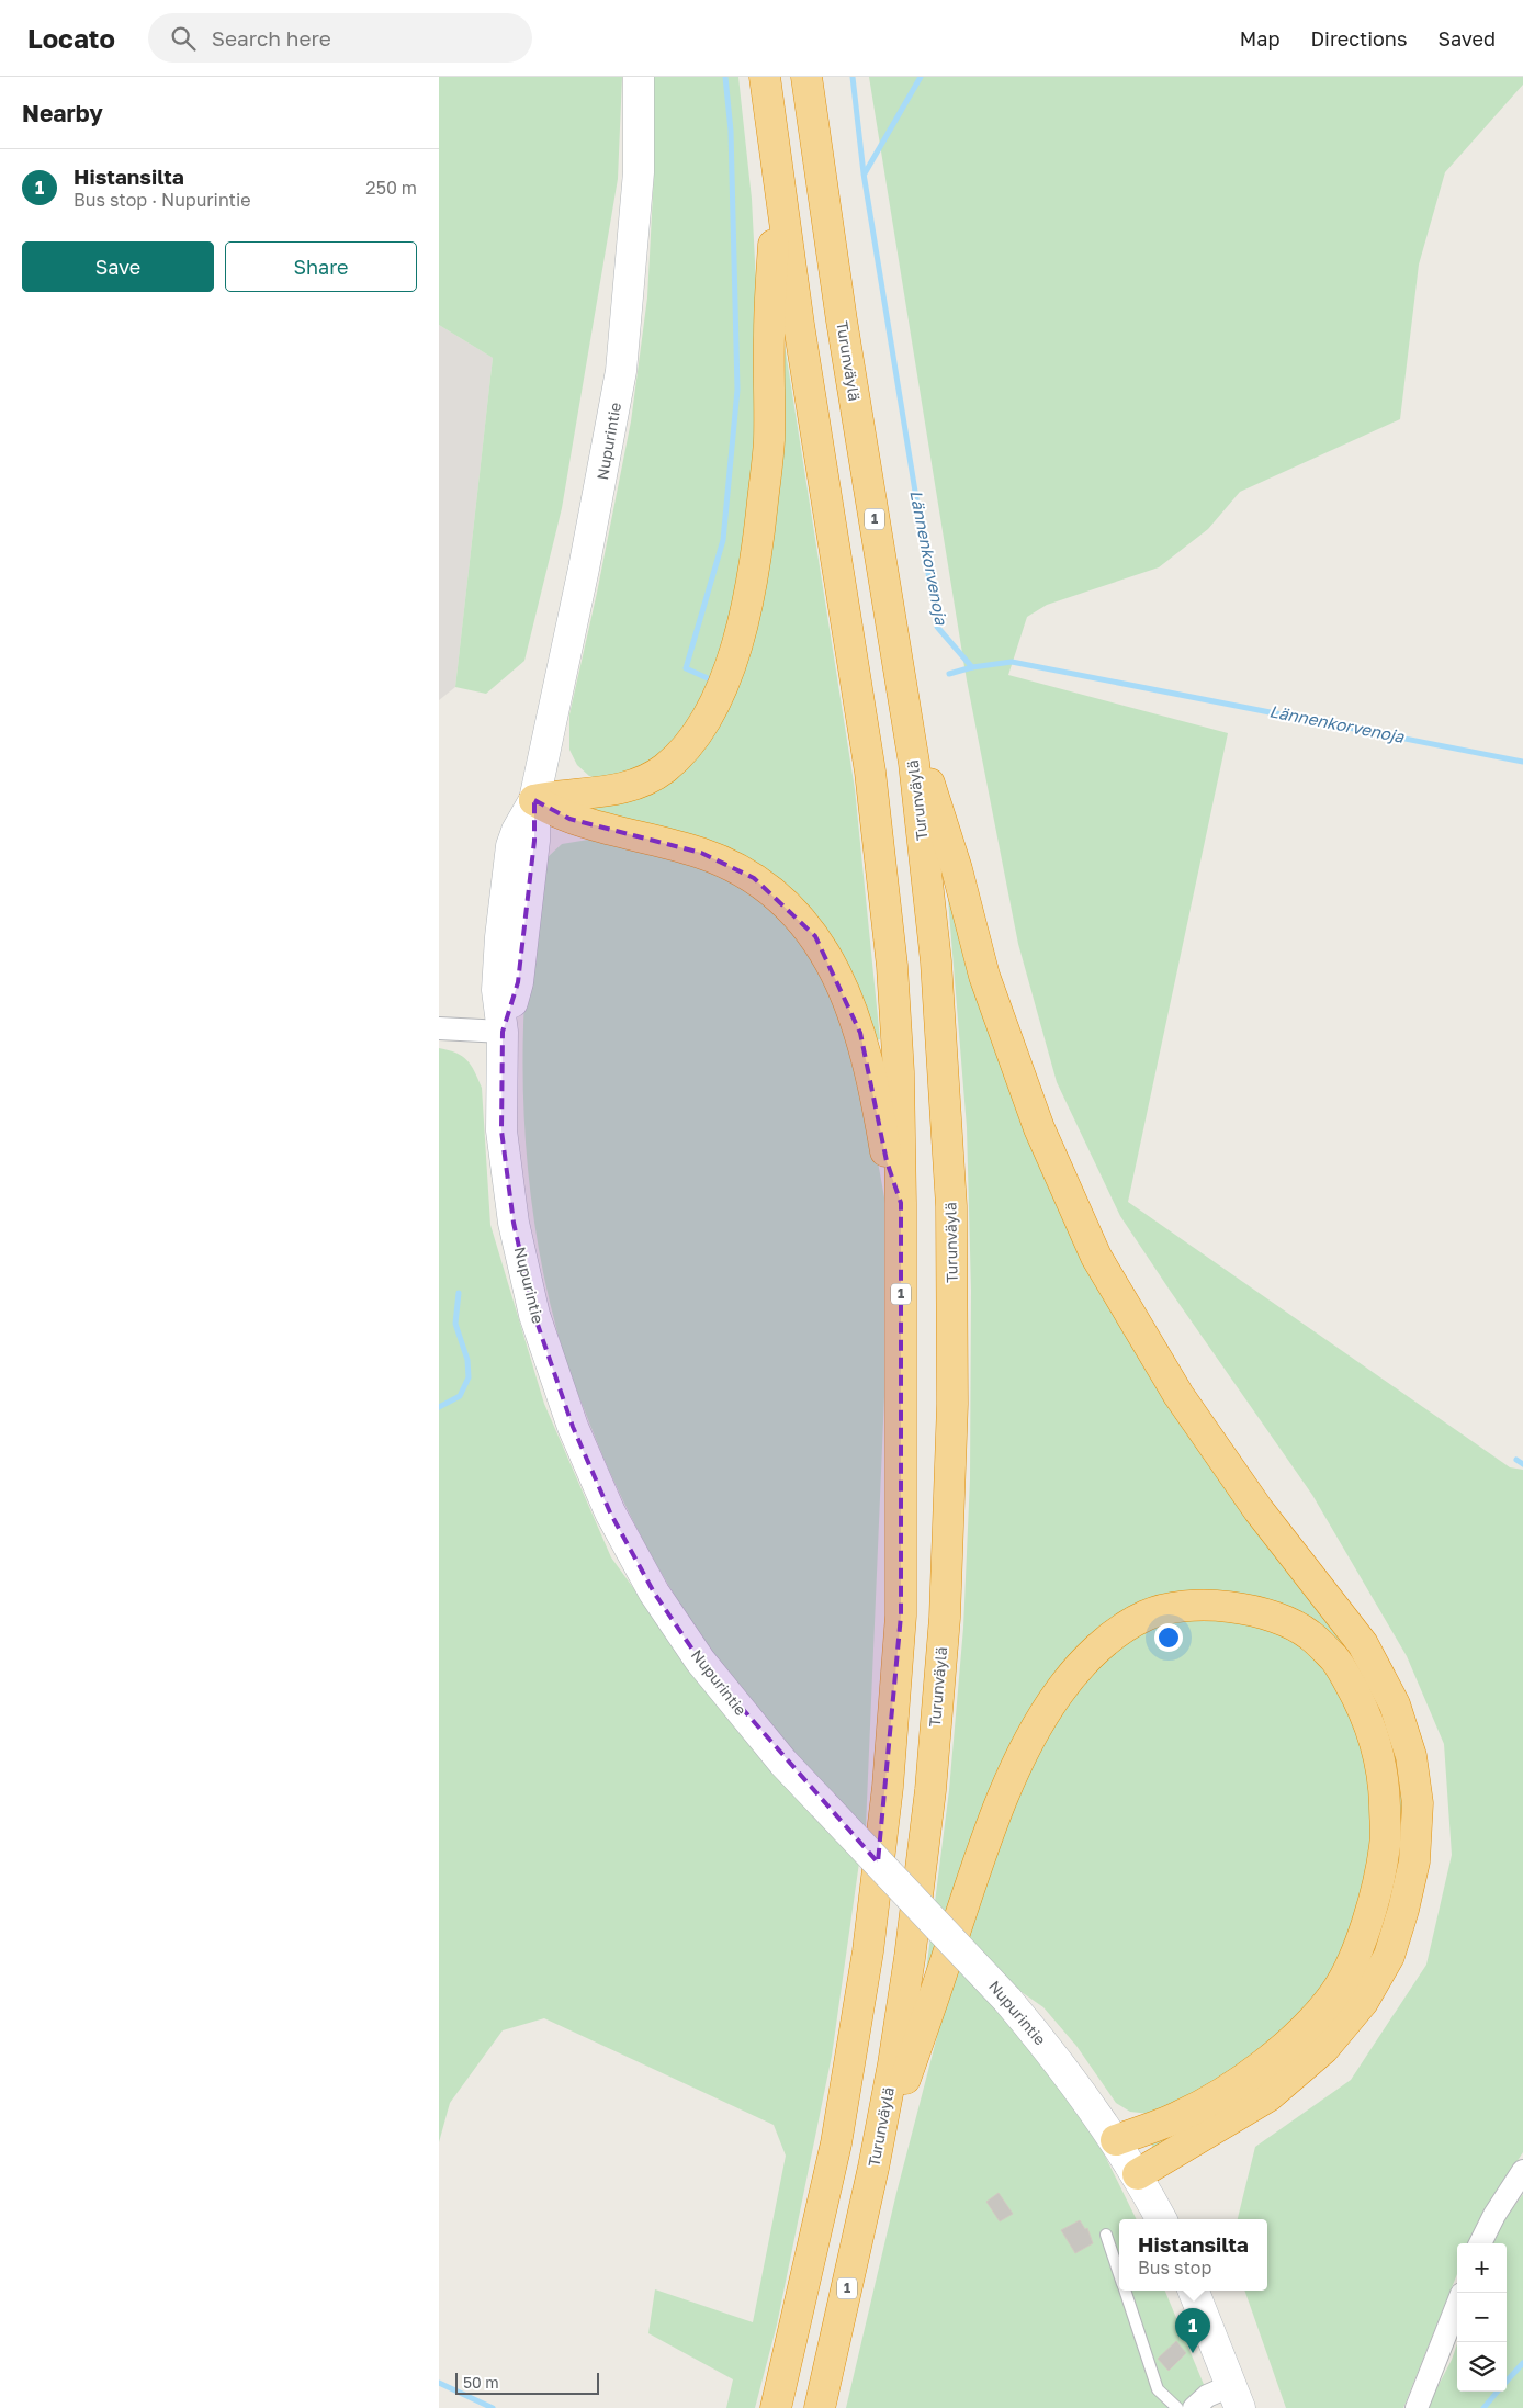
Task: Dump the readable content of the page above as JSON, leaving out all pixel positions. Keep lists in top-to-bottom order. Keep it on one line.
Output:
{"streets":{"highway":["Turunväylä","1"],"main road":["Nupurintie"]},"water":["Lännenkorvenoja"],"scale_bar":"50 m","page":{"header":"Locato","search":"Search here","nav":["Map","Directions","Saved"],"heading":"Nearby","list":[{"mark":"1","name":"Histansilta","note":"Bus stop · Nupurintie","value":"250 m"}],"buttons":["Save","Share"],"popup":["Histansilta","Bus stop"],"map_buttons":["+","−"],"pins":"1","scale":"50 m"}}
